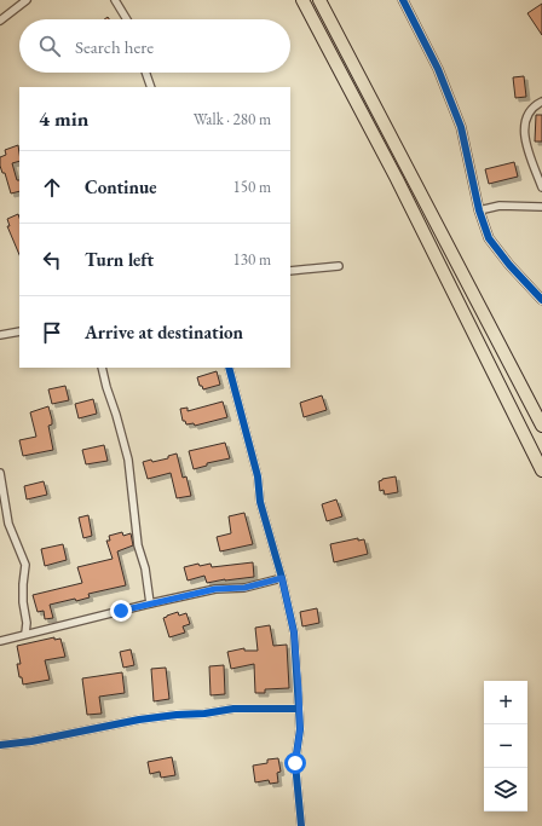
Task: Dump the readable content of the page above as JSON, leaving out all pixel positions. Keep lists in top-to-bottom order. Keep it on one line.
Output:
{"page":{"search":"Search here","heading":["4 min","Walk · 280 m"],"list":[["Continue","150 m"],["Turn left","130 m"],"Arrive at destination"],"map_buttons":["+","−"]}}
